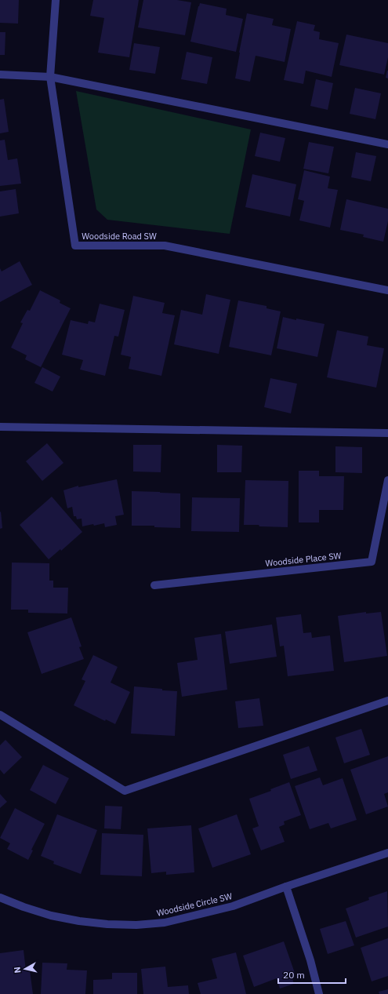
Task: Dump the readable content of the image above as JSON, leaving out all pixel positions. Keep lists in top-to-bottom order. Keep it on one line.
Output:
{"streets":{"street":["Woodside Road SW","Woodside Place SW","Woodside Circle SW"]},"scale_bar":"20 m","north":"left"}
